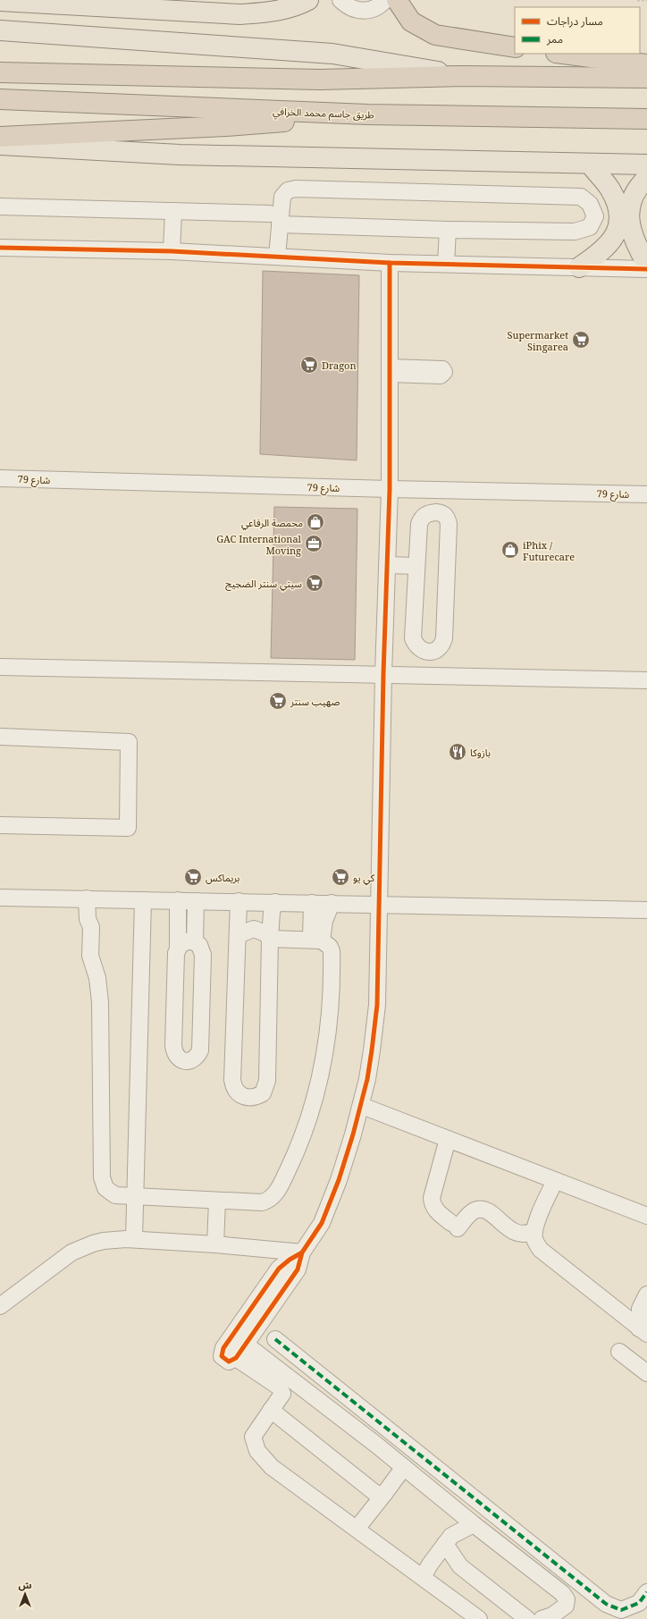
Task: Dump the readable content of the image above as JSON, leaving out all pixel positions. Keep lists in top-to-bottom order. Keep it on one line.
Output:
{"streets":{"highway":["طريق جاسم محمد الخرافي"],"street":["شارع 79"]},"places":{"supermarket":["Supermarket Singarea","Dragon","سيتي سنتر الضجيج","صهيب سنتر","بريماكس","كي يو"],"shop":["محمصة الرفاعي","iPhix / Futurecare"],"office":["GAC International Moving"],"restaurant":["بازوكا"]},"legend":["مسار دراجات","ممر"],"north":"top"}
